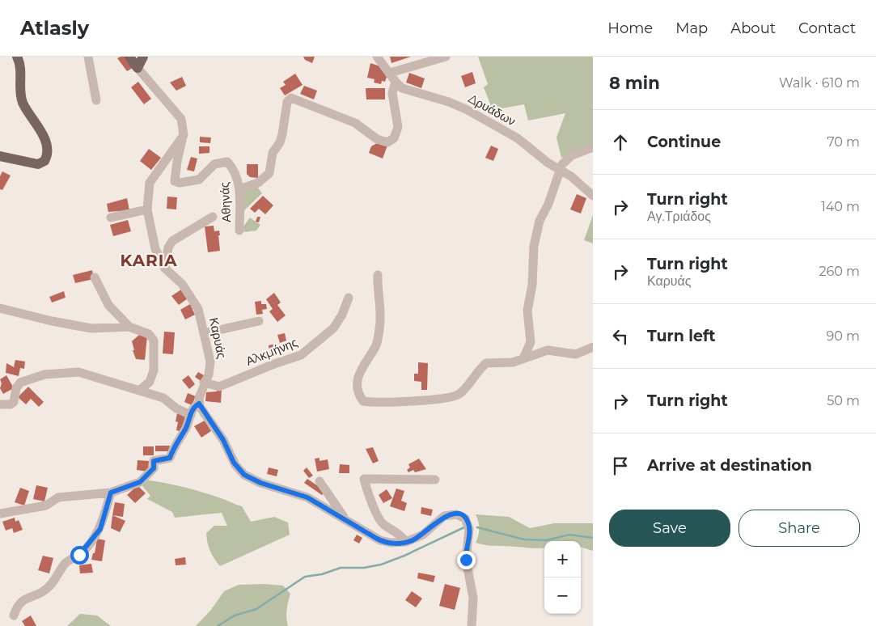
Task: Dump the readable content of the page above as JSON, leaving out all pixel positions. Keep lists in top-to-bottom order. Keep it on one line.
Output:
{"streets":{"street":["Δρυάδων","Αθηνάς","Καρυάς","Αλκμήνης"]},"crossings":[["Αθηνάς","Καρυάς"],["Καρυάς","Αλκμήνης"]],"districts":["KARIA"],"page":{"header":"Atlasly","nav":["Home","Map","About","Contact"],"heading":["8 min","Walk · 610 m"],"list":[["Continue","70 m"],["Turn right","Αγ.Τριάδος","140 m"],["Turn right","Καρυάς","260 m"],["Turn left","90 m"],["Turn right","50 m"],"Arrive at destination"],"buttons":["Save","Share"],"map_buttons":["+","−"]}}
